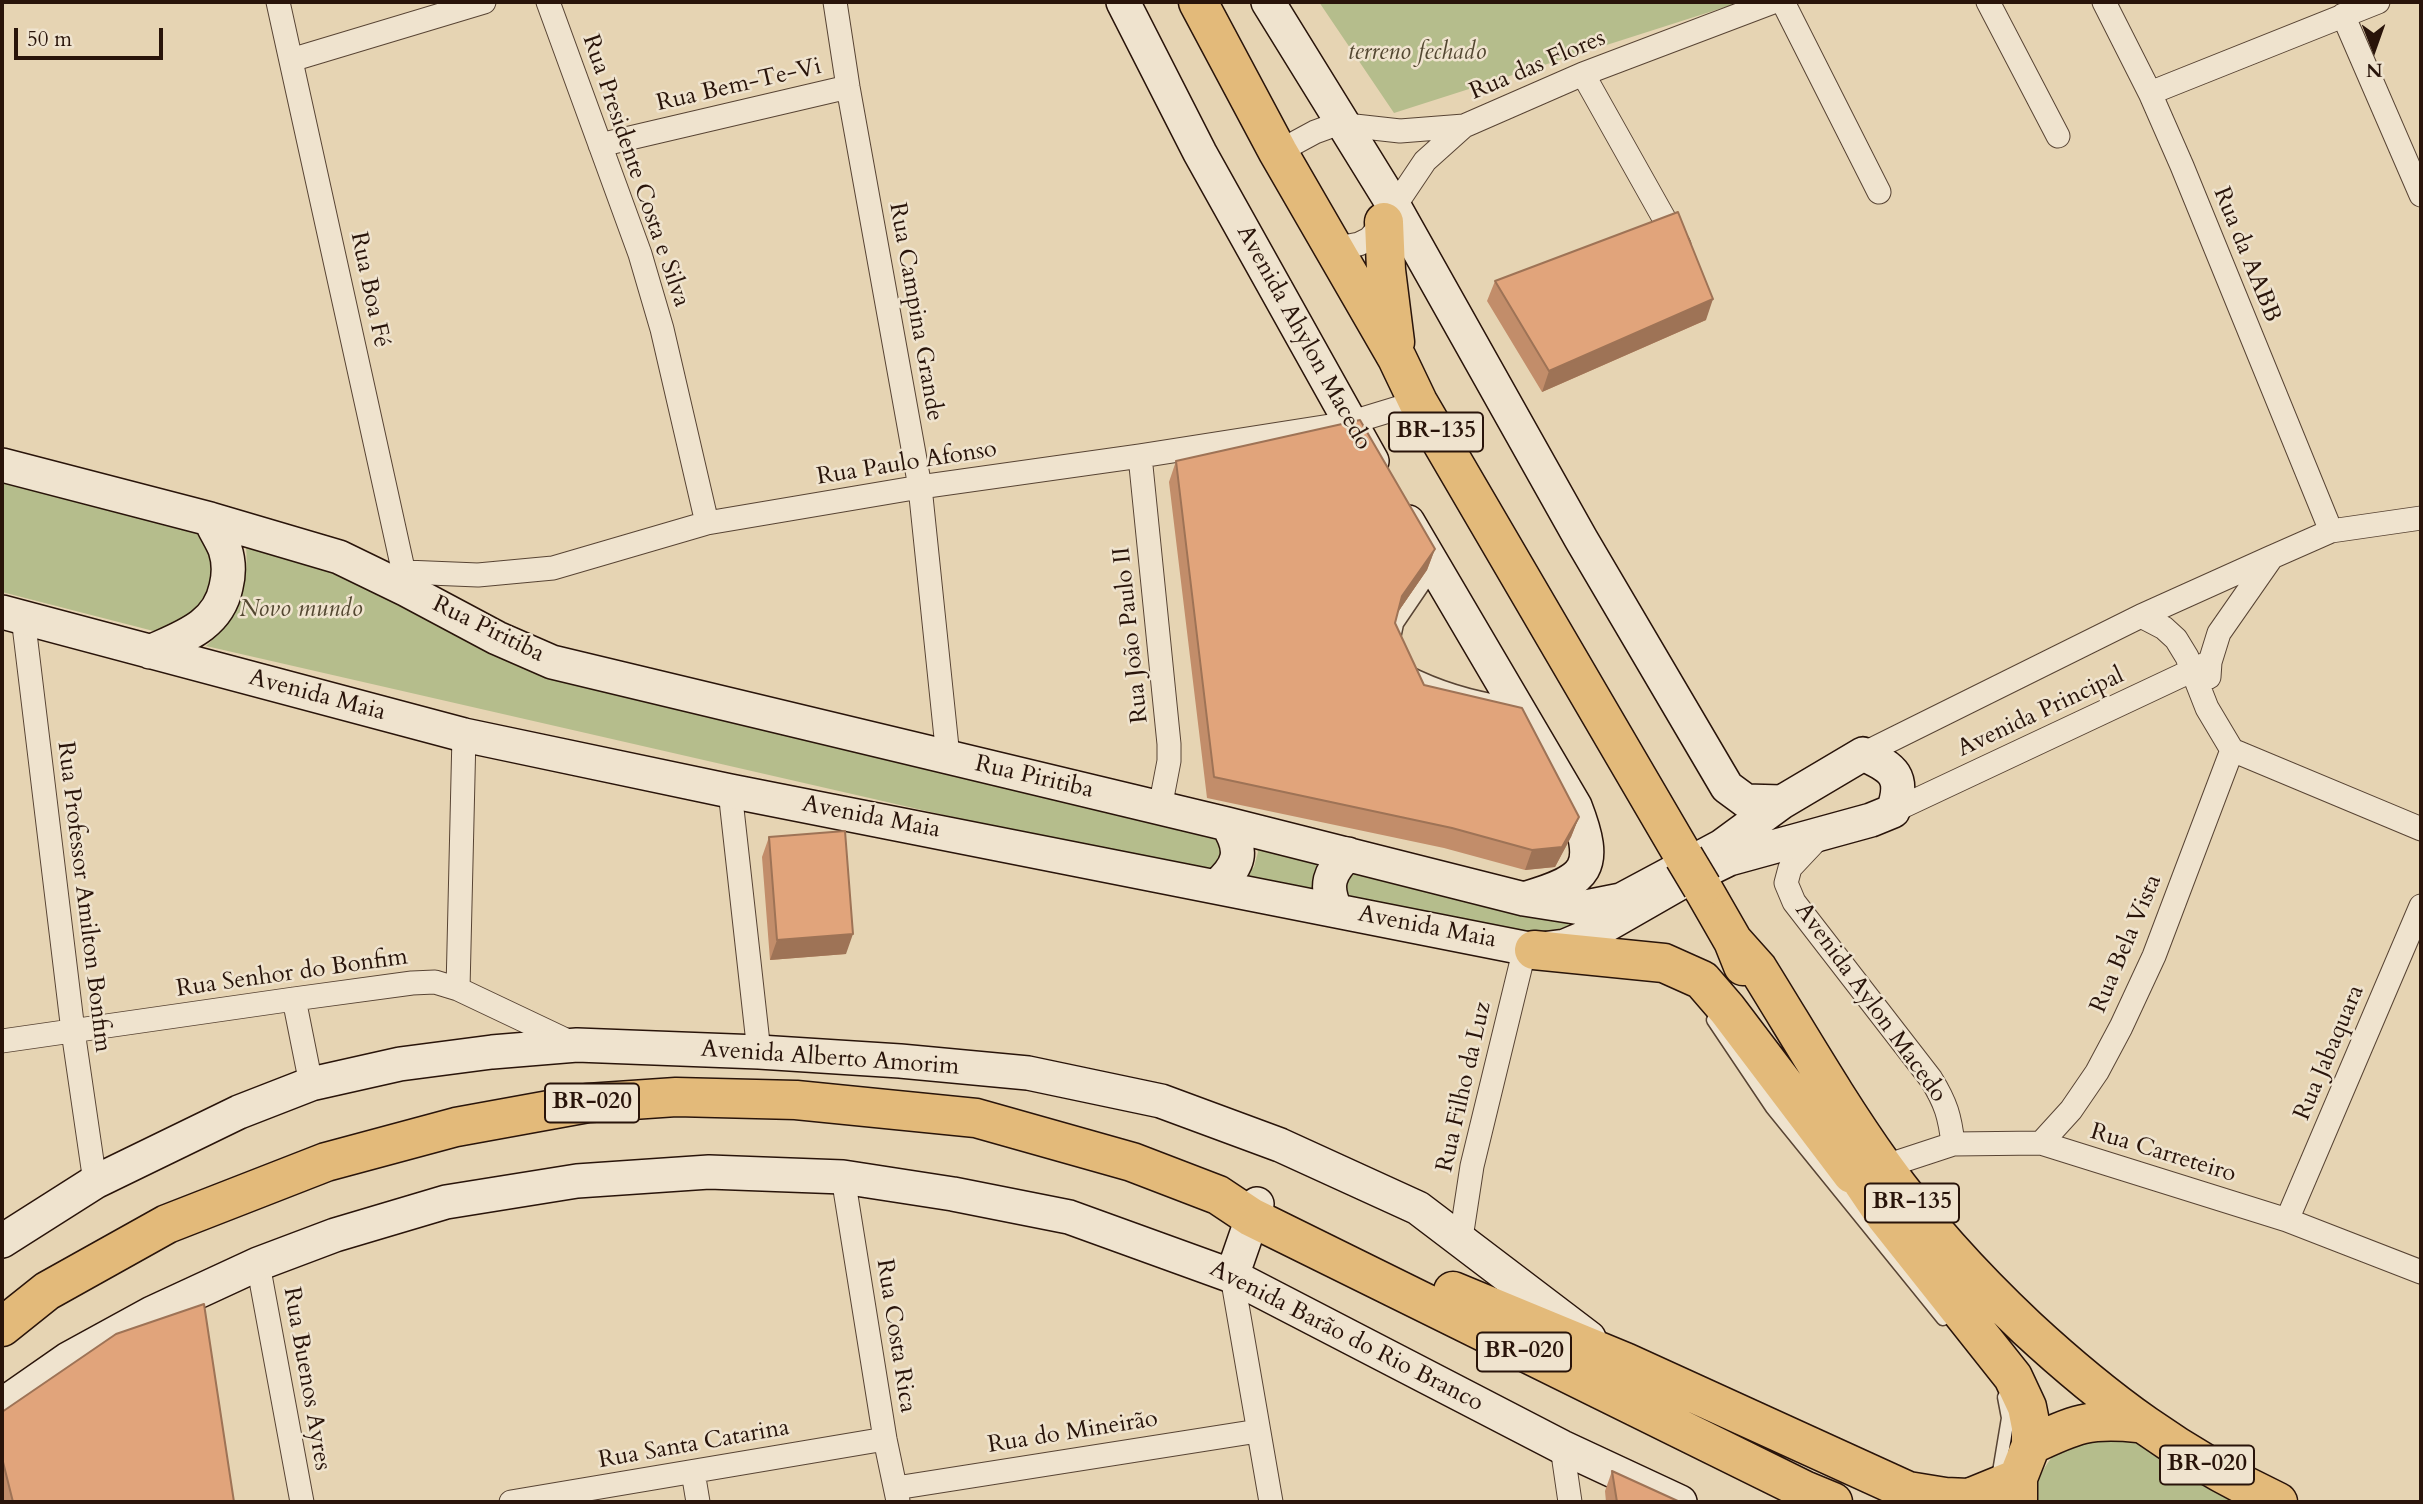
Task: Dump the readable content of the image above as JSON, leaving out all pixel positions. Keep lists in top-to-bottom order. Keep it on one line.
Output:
{"streets":{"highway":["BR-135","BR-020"],"main road":["Avenida Ahylon Macedo","Rua Piritiba","Avenida Maia","Avenida Alberto Amorim","Avenida Barão do Rio Branco"],"street":["Rua das Flores","Rua Bem-Te-Vi","Rua Presidente Costa e Silva","Rua da AABB","Rua Boa Fé","Rua Campina Grande","Rua Paulo Afonso","Rua João Paulo II","Avenida Principal","Rua Professor Amilton Bonfim","Rua Bela Vista","Rua Senhor do Bonfim","Avenida Aylon Macedo","Rua Jabaquara","Rua Filho da Luz","Rua Carreteiro","Rua Costa Rica","Rua Buenos Ayres","Rua do Mineirão","Rua Santa Catarina"]},"crossings":[["Rua das Flores","BR-135"],["Rua Bem-Te-Vi","Rua Presidente Costa e Silva"],["Rua Bem-Te-Vi","Rua Campina Grande"],["Rua Presidente Costa e Silva","Rua Paulo Afonso"],["Rua Boa Fé","Rua Paulo Afonso"],["Rua Boa Fé","Rua Piritiba"],["Rua Campina Grande","Rua Paulo Afonso"],["Rua Campina Grande","Rua Piritiba"],["Avenida Ahylon Macedo","Rua Paulo Afonso"],["Avenida Ahylon Macedo","Rua Piritiba"],["BR-135","Rua Paulo Afonso"],["BR-135","Rua Piritiba"],["BR-135","BR-020"],["BR-135","Rua Carreteiro"],["Rua Paulo Afonso","Rua Piritiba"],["Rua Paulo Afonso","Rua João Paulo II"],["Rua Piritiba","Rua João Paulo II"],["Avenida Maia","Avenida Principal"],["Avenida Maia","Rua Professor Amilton Bonfim"],["Avenida Maia","Avenida Aylon Macedo"],["Avenida Maia","Rua Filho da Luz"],["Rua Professor Amilton Bonfim","Rua Senhor do Bonfim"],["Rua Professor Amilton Bonfim","Avenida Alberto Amorim"],["Rua Bela Vista","Rua Carreteiro"],["Rua Senhor do Bonfim","Avenida Alberto Amorim"],["Avenida Aylon Macedo","Rua Carreteiro"],["Rua Jabaquara","Rua Carreteiro"],["Avenida Alberto Amorim","Rua Filho da Luz"],["Rua Costa Rica","Avenida Barão do Rio Branco"],["Rua Costa Rica","Rua do Mineirão"],["Rua Costa Rica","Rua Santa Catarina"],["Avenida Barão do Rio Branco","Rua Buenos Ayres"]],"parks":["terreno fechado","Novo mundo"],"scale_bar":"50 m","north":"bottom"}
